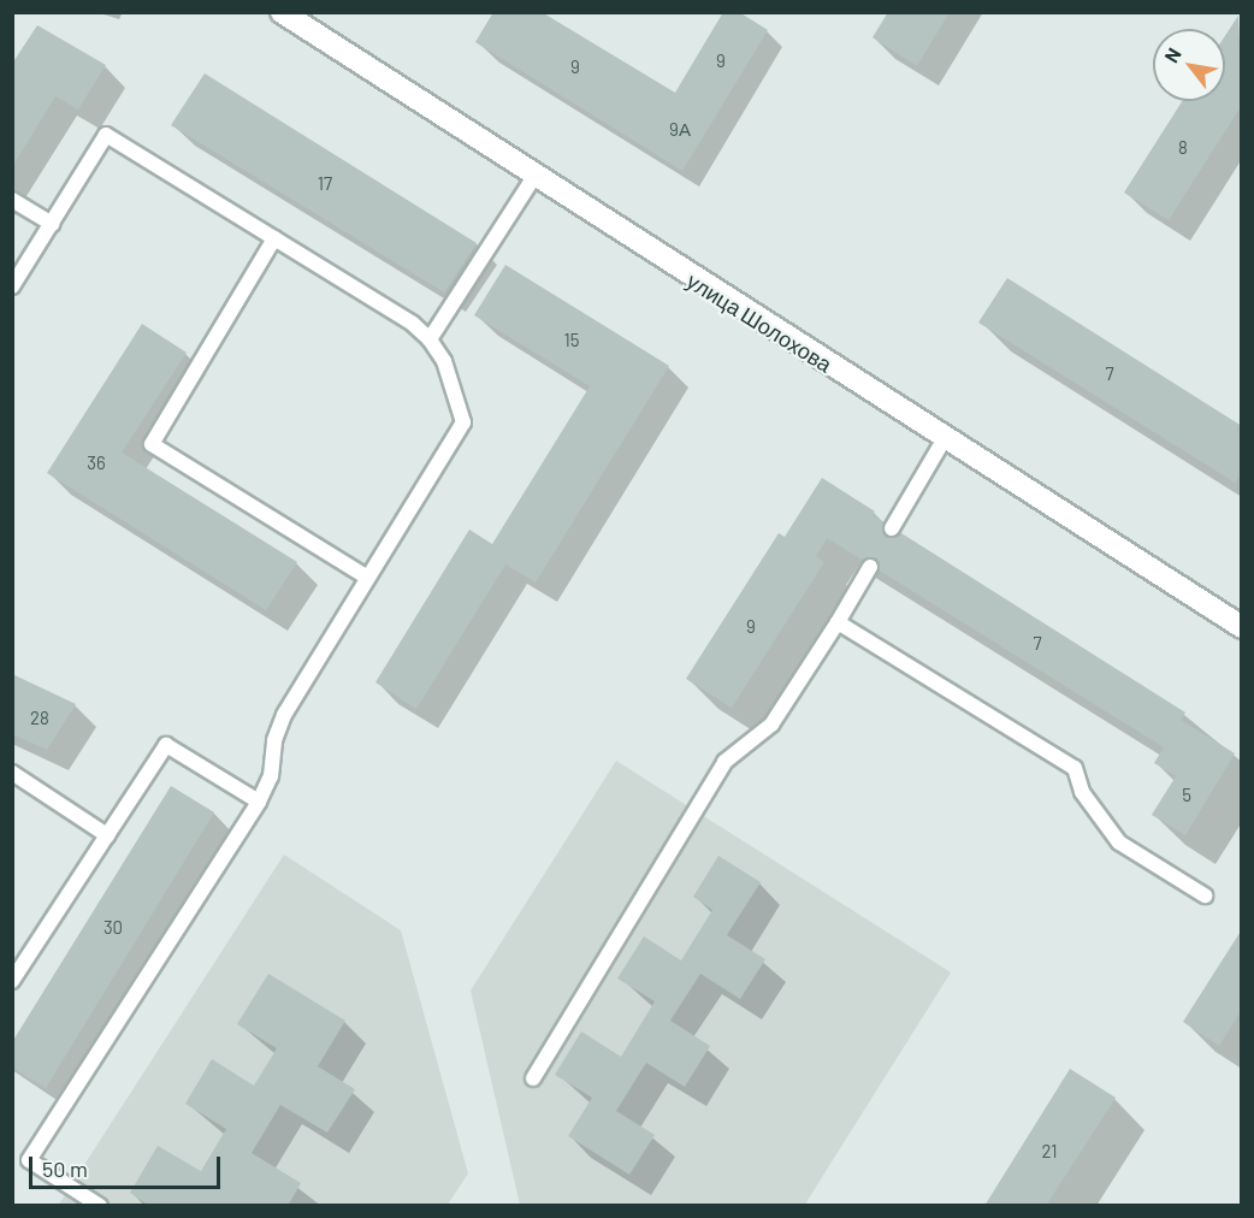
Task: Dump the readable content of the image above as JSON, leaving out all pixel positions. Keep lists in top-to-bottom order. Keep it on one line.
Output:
{"streets":{"street":["улица Шолохова"]},"house_numbers":["9","9","9А","8","17","15","7","36","9","7","28","5","30","21"],"scale_bar":"50 m","north":"top left"}
